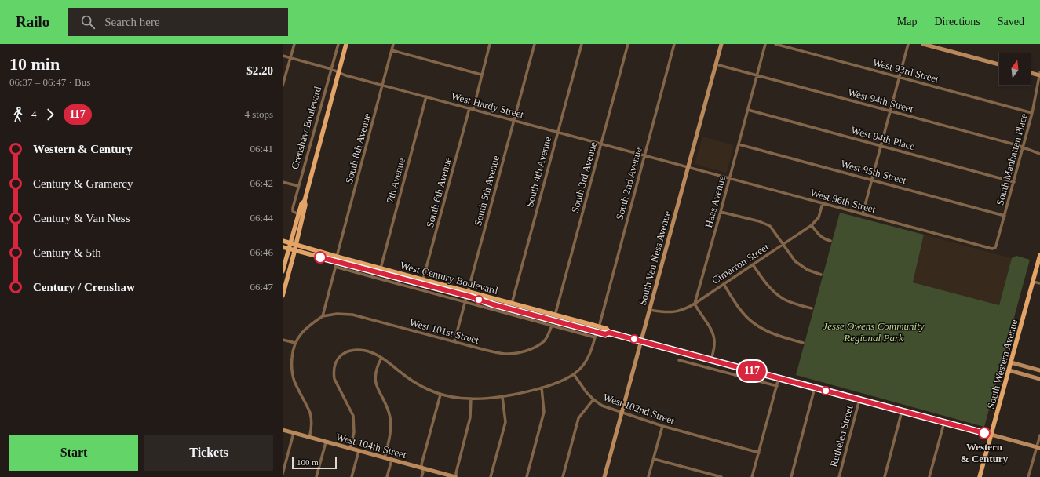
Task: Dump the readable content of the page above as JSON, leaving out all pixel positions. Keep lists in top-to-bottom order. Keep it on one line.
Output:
{"streets":{"main road":["Crenshaw Boulevard","West Century Boulevard","South Western Avenue"],"street":["West 93rd Street","West 94th Street","West Hardy Street","West 94th Place","South 8th Avenue","South Manhattan Place","South 4th Avenue","West 95th Street","South 3rd Avenue","7th Avenue","South 2nd Avenue","South 5th Avenue","South 6th Avenue","West 96th Street","Haas Avenue","South Van Ness Avenue","Cimarron Street","West 101st Street","West 102nd Street","Ruthelen Street","West 104th Street"]},"crossings":[["West 93rd Street","South Manhattan Place"],["West 94th Street","South Manhattan Place"],["West 94th Street","Haas Avenue"],["West 94th Street","South Van Ness Avenue"],["West Hardy Street","Crenshaw Boulevard"],["West Hardy Street","South 8th Avenue"],["West Hardy Street","South 4th Avenue"],["West Hardy Street","South 3rd Avenue"],["West Hardy Street","7th Avenue"],["West Hardy Street","South 2nd Avenue"],["West Hardy Street","South 5th Avenue"],["West Hardy Street","South 6th Avenue"],["West Hardy Street","West 96th Street"],["West Hardy Street","South Van Ness Avenue"],["Crenshaw Boulevard","West Century Boulevard"],["West 94th Place","South Manhattan Place"],["West 94th Place","Haas Avenue"],["South 8th Avenue","West Century Boulevard"],["South Manhattan Place","West 95th Street"],["South Manhattan Place","West 96th Street"],["South 4th Avenue","West Century Boulevard"],["West 95th Street","Haas Avenue"],["South 3rd Avenue","West Century Boulevard"],["7th Avenue","West Century Boulevard"],["South 2nd Avenue","West Century Boulevard"],["South 5th Avenue","West Century Boulevard"],["South 5th Avenue","West 101st Street"],["South 6th Avenue","West Century Boulevard"],["West 96th Street","Haas Avenue"],["West 96th Street","South Van Ness Avenue"],["West 96th Street","Cimarron Street"],["Haas Avenue","Cimarron Street"],["South Van Ness Avenue","Cimarron Street"],["South Van Ness Avenue","West Century Boulevard"],["South Van Ness Avenue","West 102nd Street"],["West Century Boulevard","West 101st Street"],["West Century Boulevard","South Western Avenue"],["West Century Boulevard","Ruthelen Street"]],"parks":["Jesse Owens Community Regional Park"],"places":["Western & Century"],"lines":["bus line 117"],"scale_bar":"100 m","north":"top","page":{"header":"Railo","search":"Search here","nav":["Map","Directions","Saved"],"heading":["10 min","06:37 – 06:47 · Bus","$2.20"],"on_map":"117","legs":["4","117","4 stops"],"list":[{"name":"Western & Century","value":"06:41"},{"name":"Century & Gramercy","value":"06:42"},{"name":"Century & Van Ness","value":"06:44"},{"name":"Century & 5th","value":"06:46"},{"name":"Century / Crenshaw","value":"06:47"}],"buttons":["Start","Tickets"],"scale":"100 m"}}
